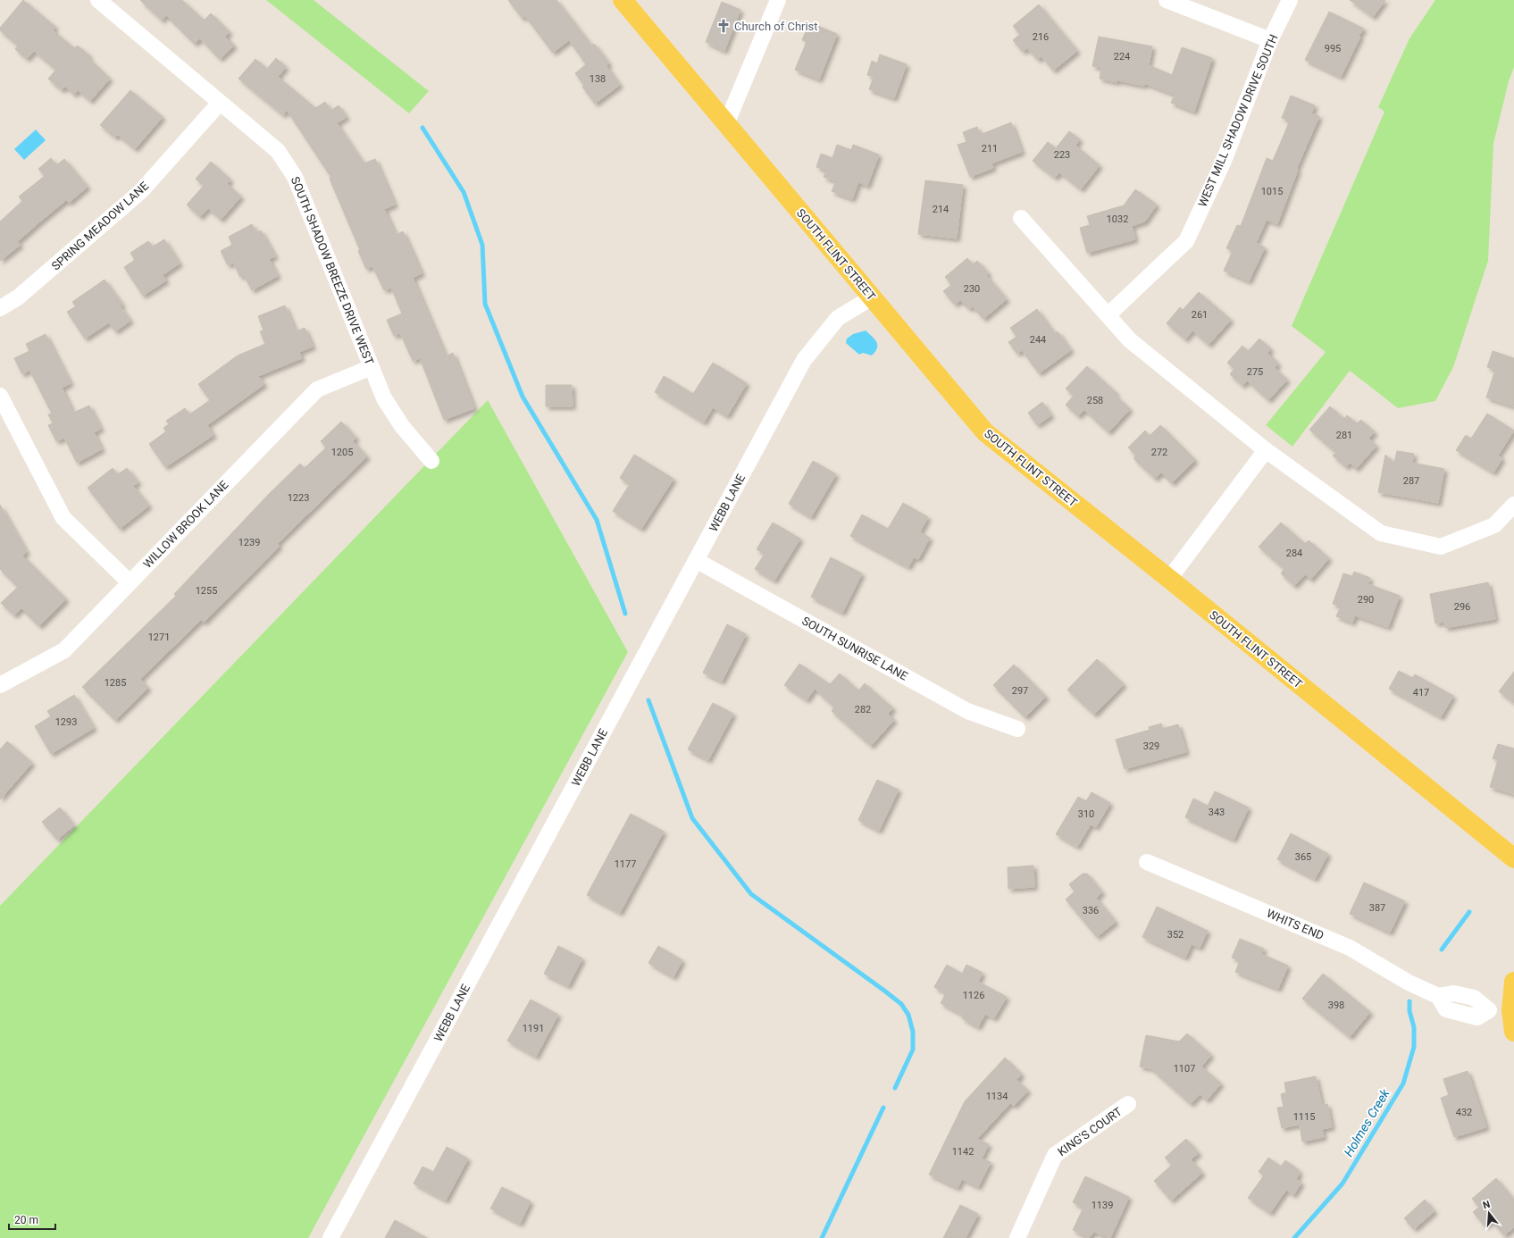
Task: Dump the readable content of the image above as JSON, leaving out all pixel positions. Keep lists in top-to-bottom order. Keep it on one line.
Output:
{"streets":{"main road":["SOUTH FLINT STREET"],"street":["WEST MILL SHADOW DRIVE SOUTH","SPRING MEADOW LANE","SOUTH SHADOW BREEZE DRIVE WEST","WEBB LANE","WILLOW BROOK LANE","SOUTH SUNRISE LANE","WHITS END","KING'S COURT"]},"crossings":[["SPRING MEADOW LANE","SOUTH SHADOW BREEZE DRIVE WEST"],["SOUTH FLINT STREET","WEBB LANE"],["SOUTH SHADOW BREEZE DRIVE WEST","WILLOW BROOK LANE"],["WEBB LANE","SOUTH SUNRISE LANE"]],"water":["Holmes Creek"],"places":{"church":["Church of Christ"]},"house_numbers":["216","995","224","138","211","223","1015","214","1032","230","261","244","275","258","281","1205","272","287","1223","1239","284","1255","290","296","1271","1285","297","417","282","1293","329","343","310","365","1177","387","336","352","1126","398","1191","1107","1134","432","1115","1142","1139"],"scale_bar":"20 m","north":"top"}
